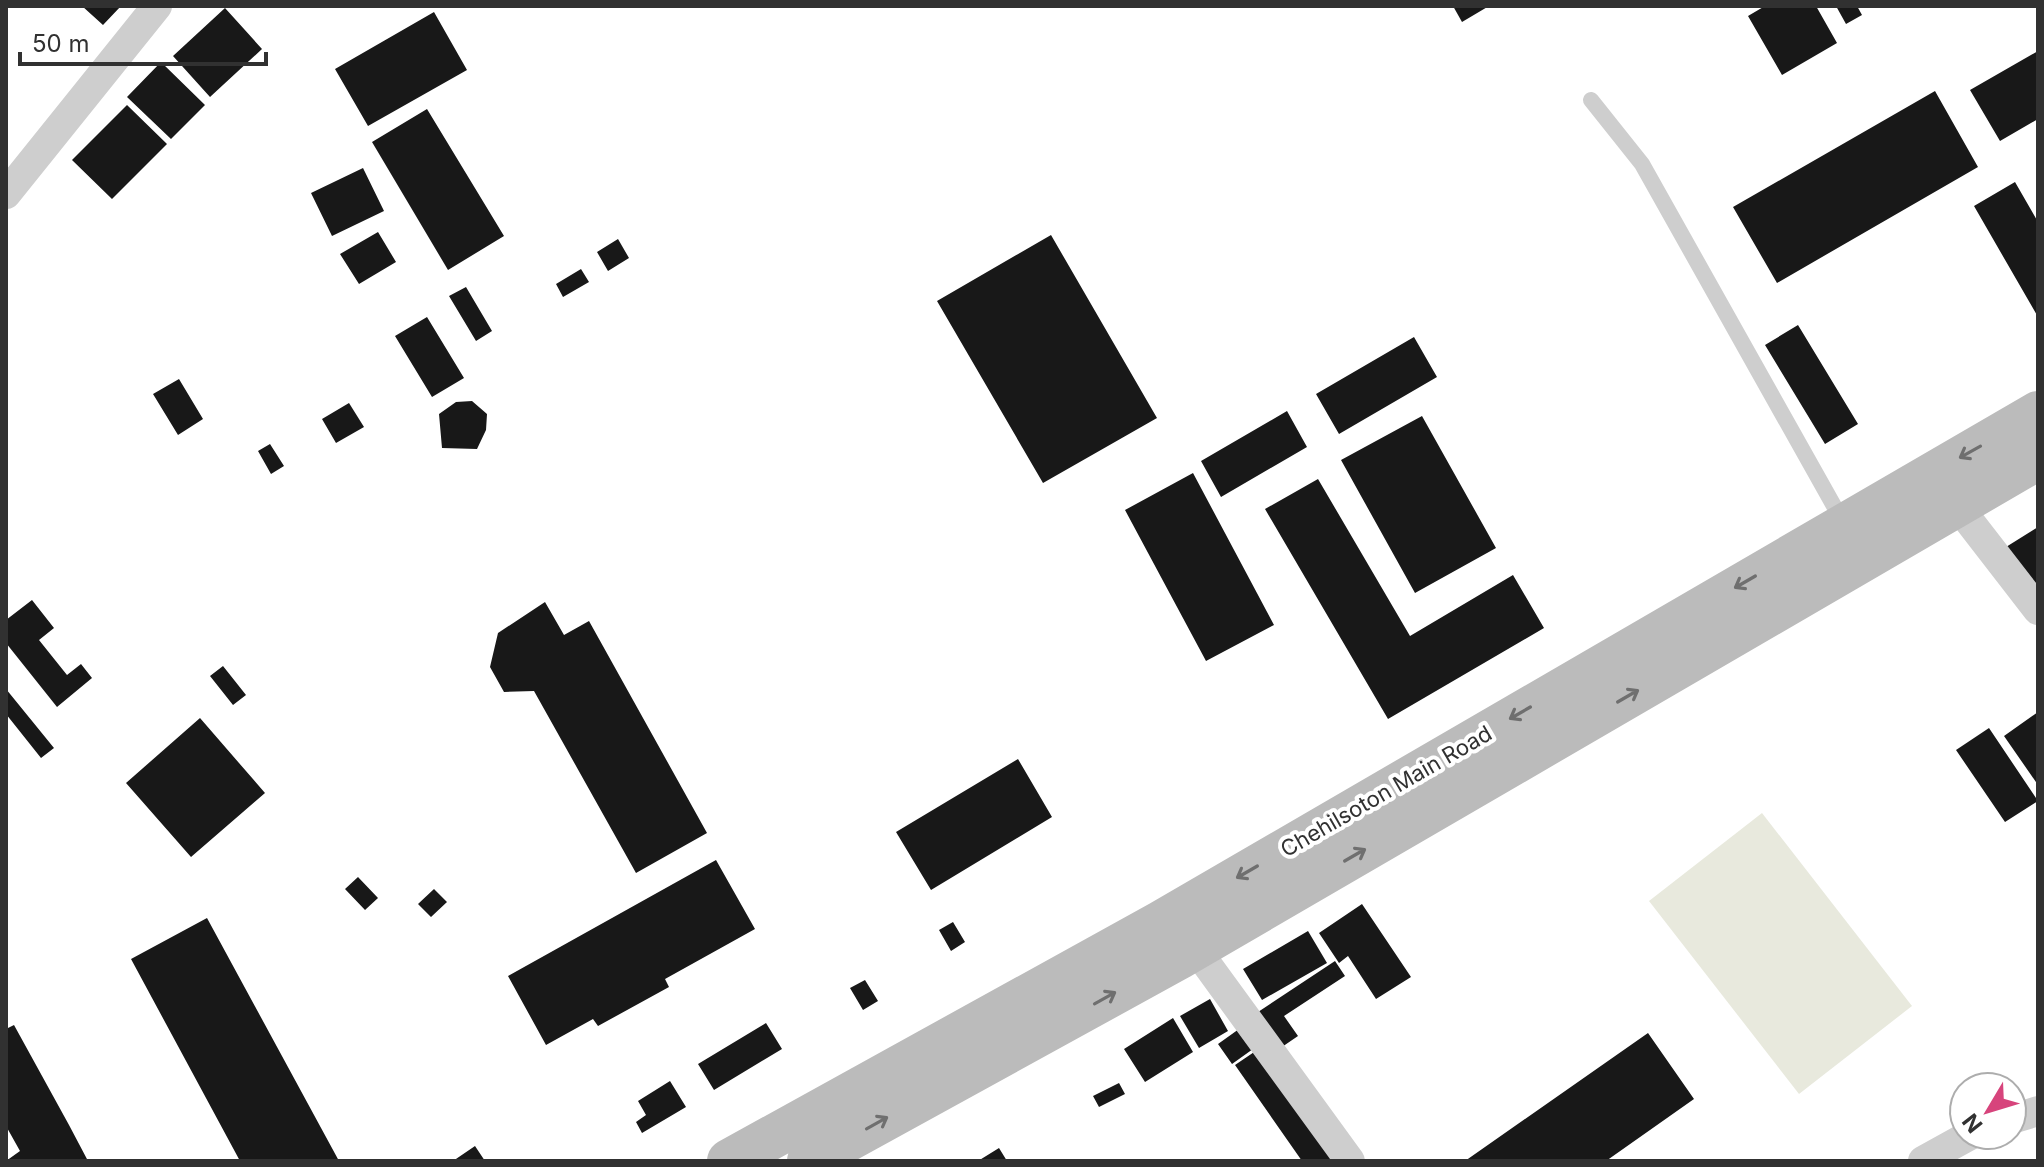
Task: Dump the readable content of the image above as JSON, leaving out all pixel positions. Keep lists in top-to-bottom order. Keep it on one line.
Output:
{"streets":{"main road":["Chehilsoton Main Road"]},"scale_bar":"50 m","north":"bottom left"}
